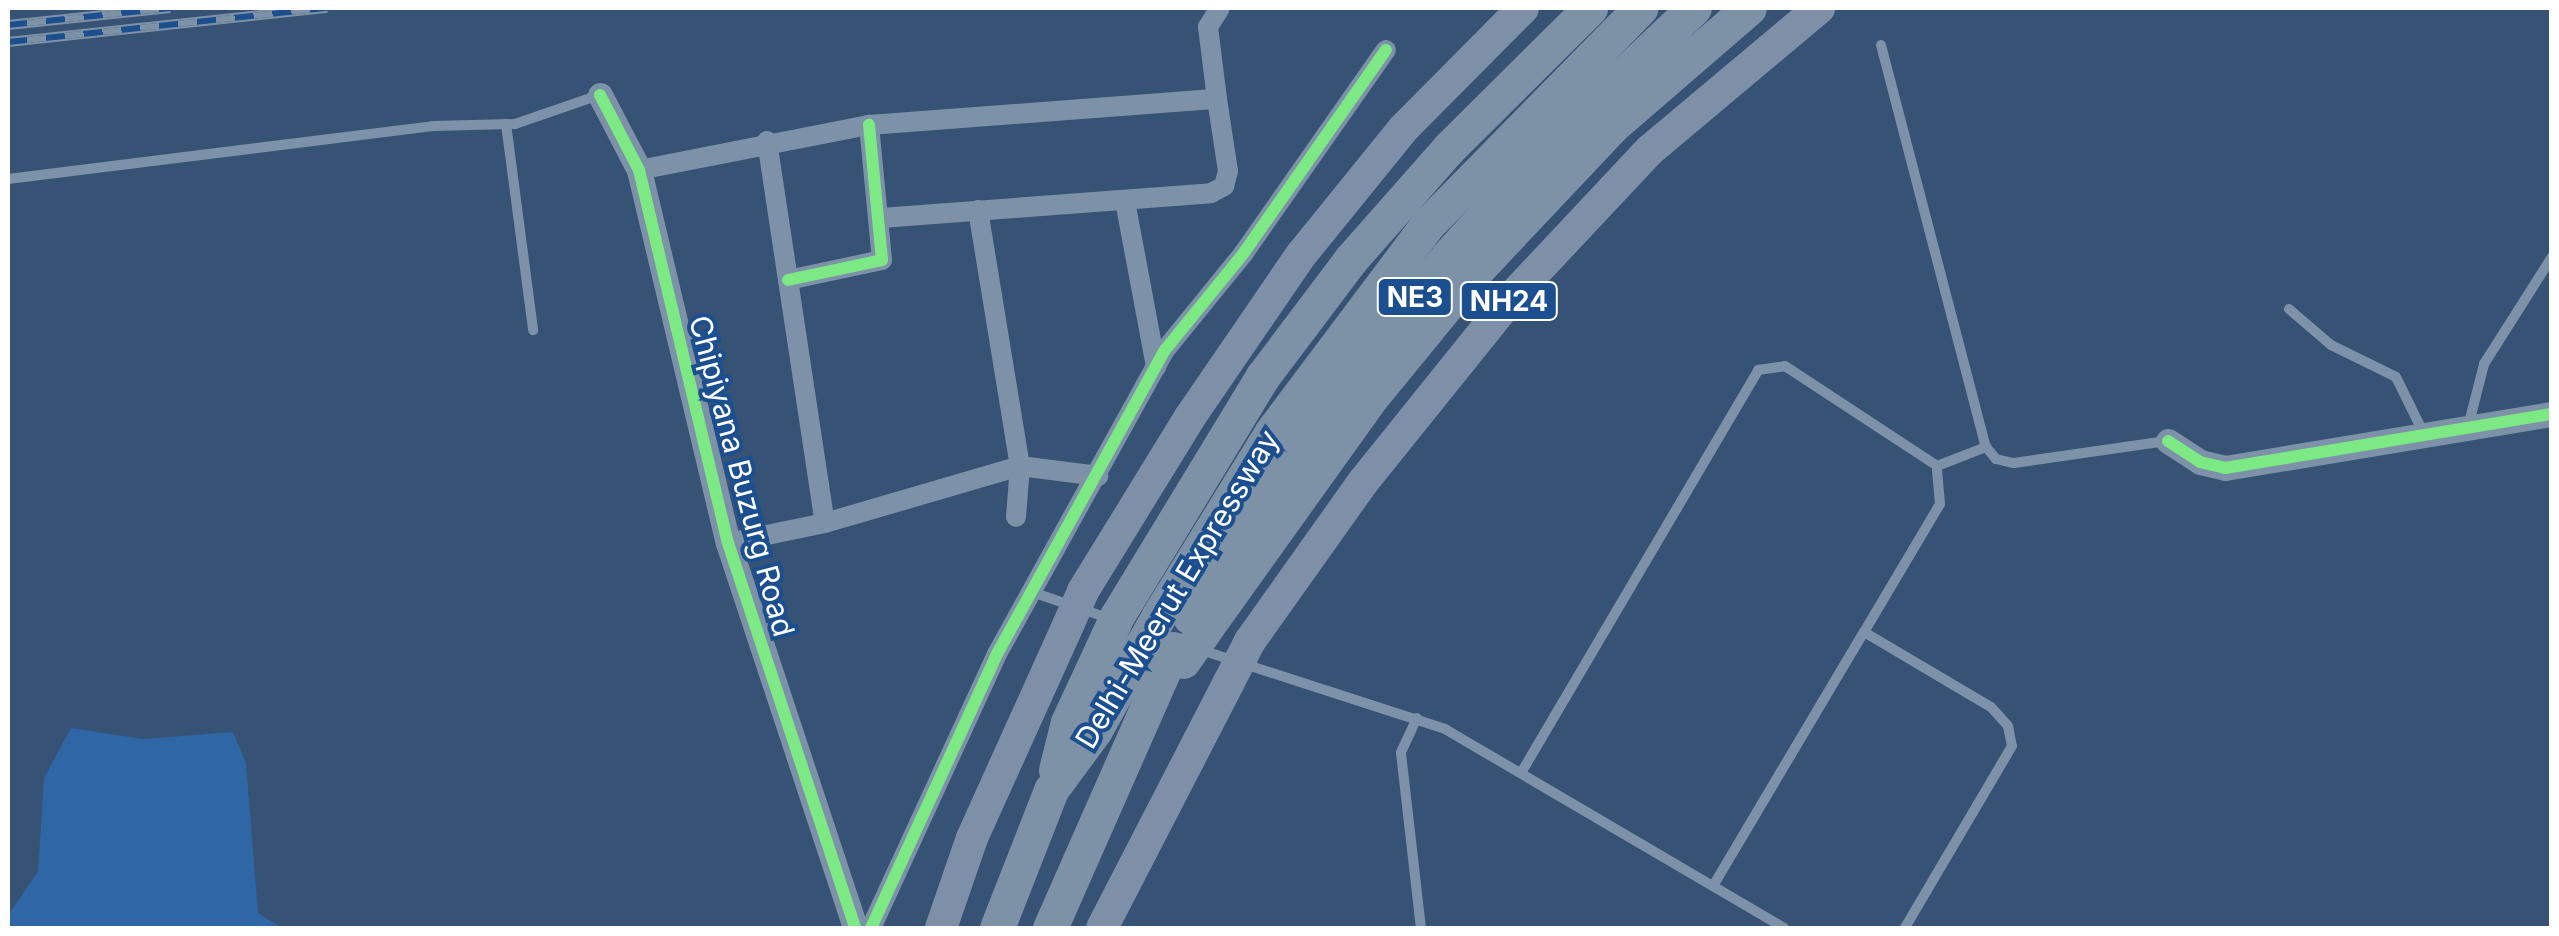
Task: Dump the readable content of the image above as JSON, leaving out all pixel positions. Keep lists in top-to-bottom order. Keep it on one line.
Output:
{"streets":{"highway":["NE3","NH24","Delhi-Meerut Expressway"],"street":["Chipiyana Buzurg Road"]}}
